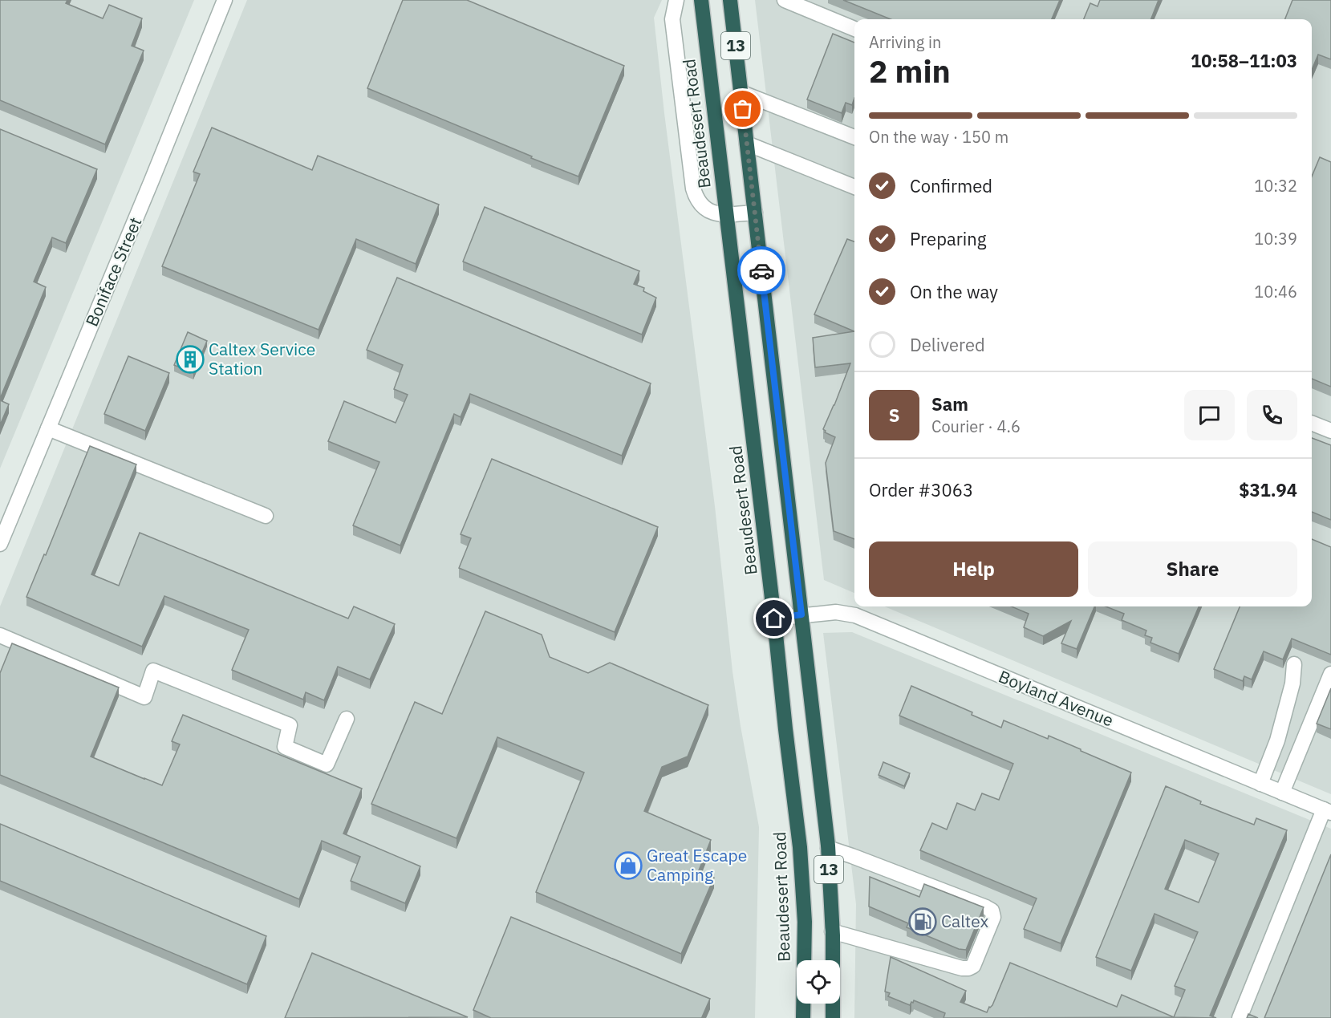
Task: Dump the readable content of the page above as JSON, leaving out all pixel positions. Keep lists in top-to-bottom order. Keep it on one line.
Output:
{"streets":{"highway":["13","Beaudesert Road"],"street":["Boniface Street","Boyland Avenue"]},"crossings":[["13","Boyland Avenue"],["Beaudesert Road","Boyland Avenue"]],"places":{"building":["Caltex Service Station"],"shop":["Great Escape Camping"],"fuel station":["Caltex"]},"page":{"heading":["2 min","Arriving in","10:58–11:03"],"panel":["Sam","Courier · 4.6","Order #3063","$31.94"],"bar":"On the way · 150 m","list":[["Confirmed","10:32"],["Preparing","10:39"],["On the way","10:46"],"Delivered"],"round":"S","buttons":["Help","Share"]}}
